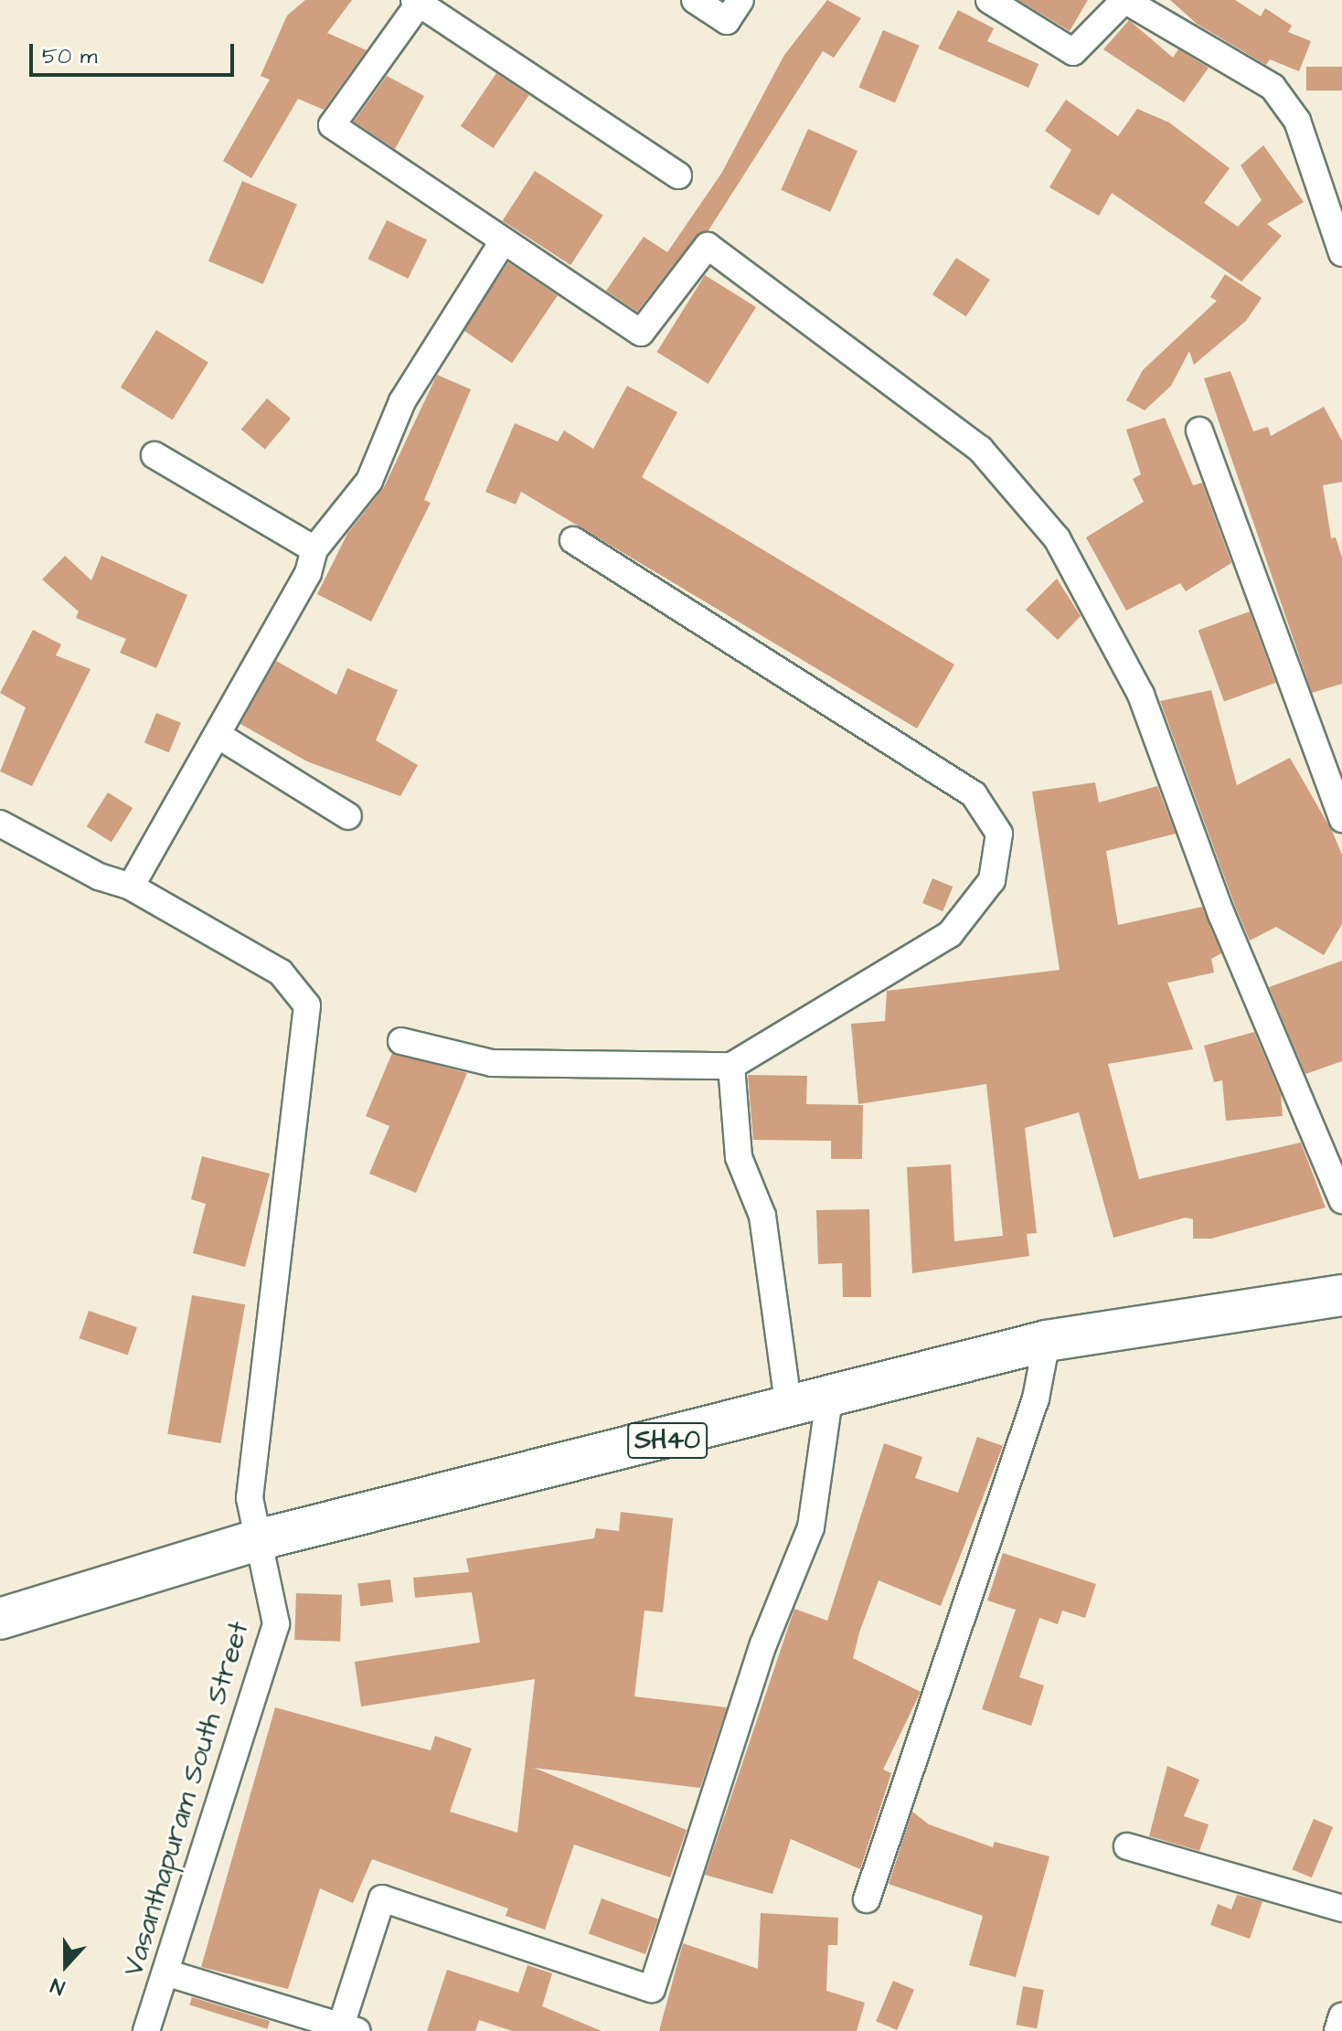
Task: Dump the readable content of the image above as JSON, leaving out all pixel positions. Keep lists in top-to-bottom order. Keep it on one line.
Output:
{"streets":{"main road":["SH40"],"street":["Vasanthapuram South Street"]},"crossings":[["SH40","Vasanthapuram South Street"]],"scale_bar":"50 m","north":"bottom"}
